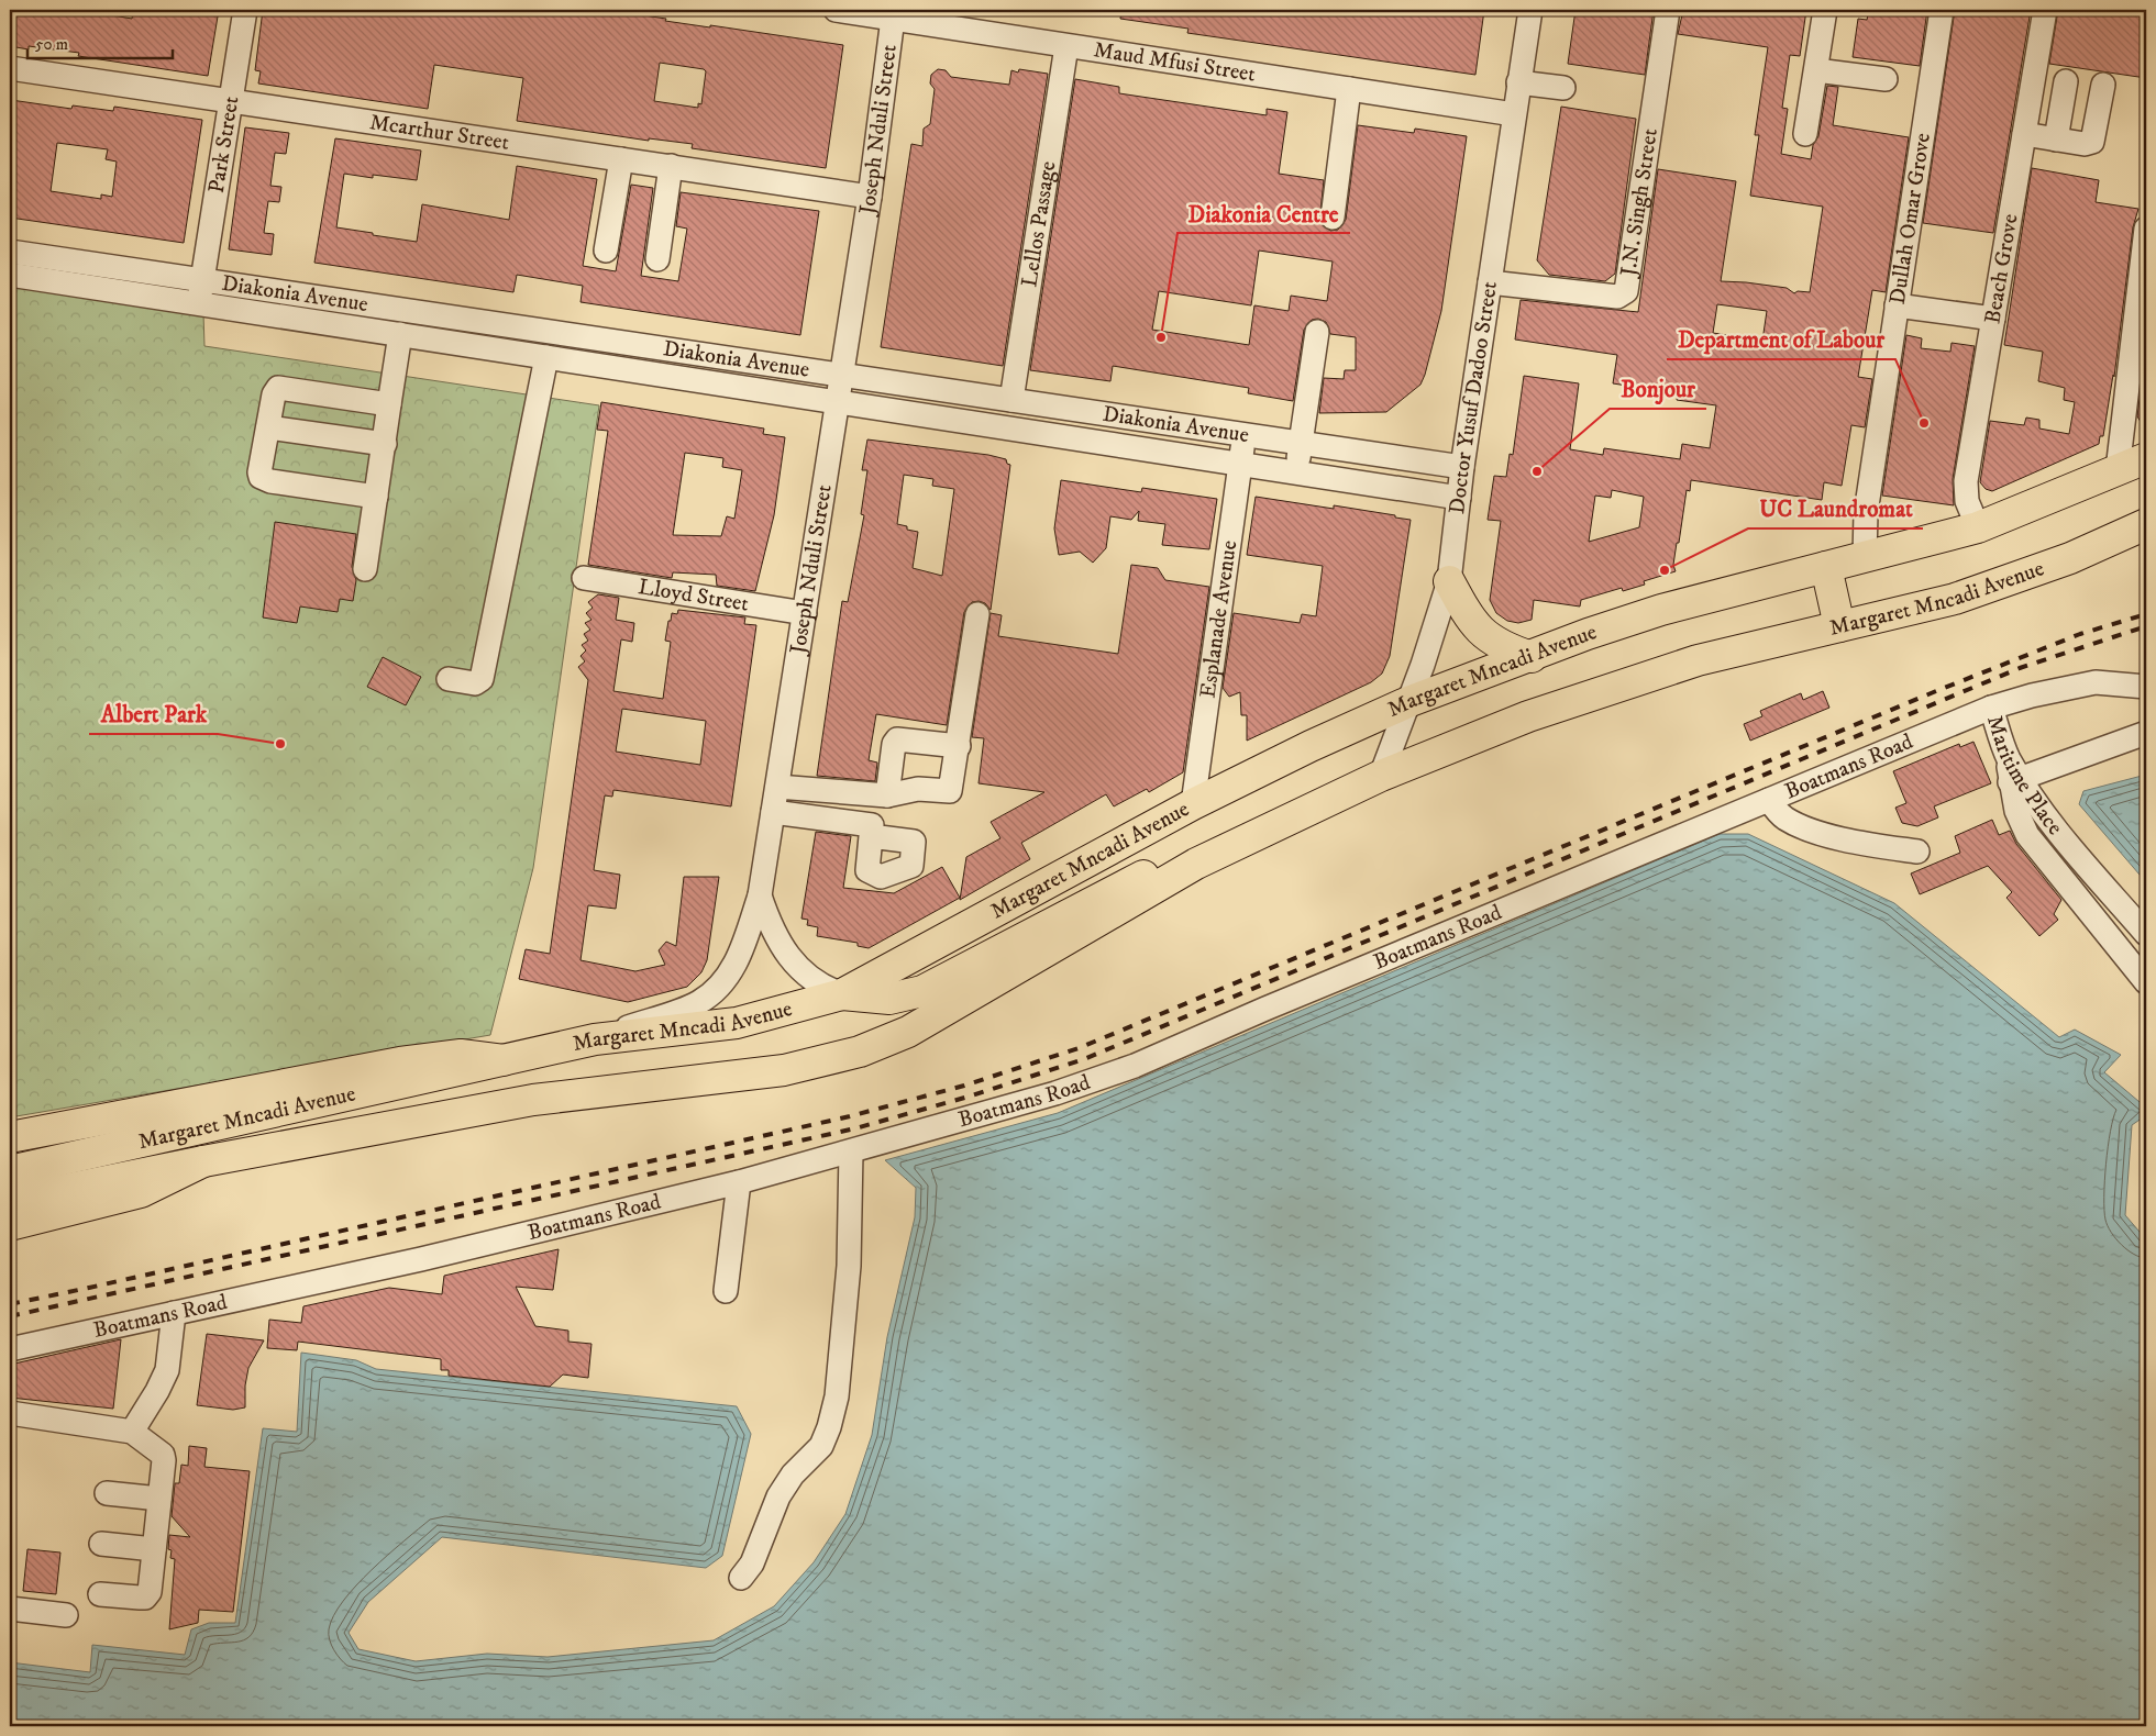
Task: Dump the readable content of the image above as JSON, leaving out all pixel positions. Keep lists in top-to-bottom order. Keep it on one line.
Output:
{"streets":{"main road":["Margaret Mncadi Avenue"],"street":["Maud Mfusi Street","Joseph Nduli Street","Mcarthur Street","Park Street","J.N. Singh Street","Dullah Omar Grove","Lellos Passage","Beach Grove","Diakonia Avenue","Doctor Yusuf Dadoo Street","Lloyd Street","Esplanade Avenue","Boatmans Road","Maritime Place"]},"crossings":[["Maud Mfusi Street","Joseph Nduli Street"],["Maud Mfusi Street","Lellos Passage"],["Maud Mfusi Street","Doctor Yusuf Dadoo Street"],["Joseph Nduli Street","Mcarthur Street"],["Joseph Nduli Street","Diakonia Avenue"],["Joseph Nduli Street","Lloyd Street"],["Joseph Nduli Street","Margaret Mncadi Avenue"],["Mcarthur Street","Park Street"],["Park Street","Diakonia Avenue"],["J.N. Singh Street","Doctor Yusuf Dadoo Street"],["Dullah Omar Grove","Margaret Mncadi Avenue"],["Lellos Passage","Diakonia Avenue"],["Beach Grove","Margaret Mncadi Avenue"],["Diakonia Avenue","Doctor Yusuf Dadoo Street"],["Diakonia Avenue","Esplanade Avenue"],["Doctor Yusuf Dadoo Street","Margaret Mncadi Avenue"],["Margaret Mncadi Avenue","Esplanade Avenue"],["Boatmans Road","Maritime Place"]],"places":["Diakonia Centre","Department of Labour","Bonjour","UC Laundromat","Albert Park"],"scale_bar":"50 m"}
